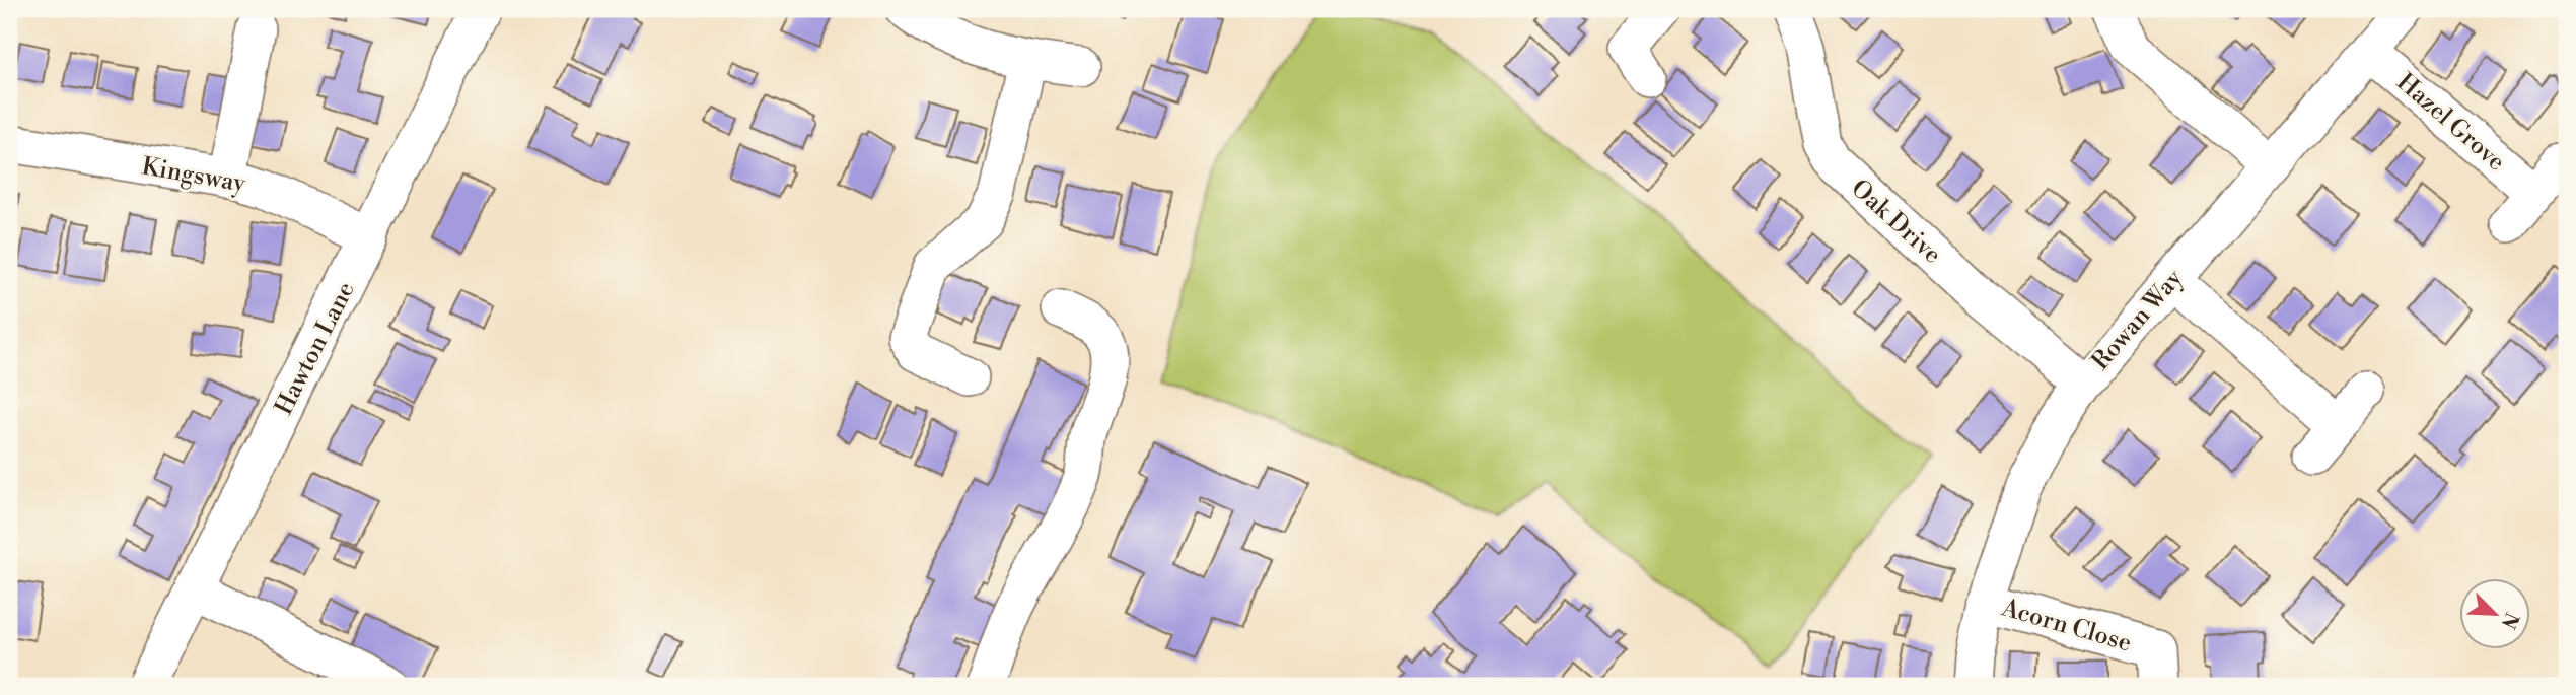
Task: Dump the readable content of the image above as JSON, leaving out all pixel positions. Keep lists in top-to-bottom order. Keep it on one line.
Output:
{"streets":{"street":["Hazel Grove","Kingsway","Oak Drive","Rowan Way","Hawton Lane","Acorn Close"]},"crossings":[["Hazel Grove","Rowan Way"],["Kingsway","Hawton Lane"],["Oak Drive","Rowan Way"],["Rowan Way","Acorn Close"]],"north":"bottom right"}
